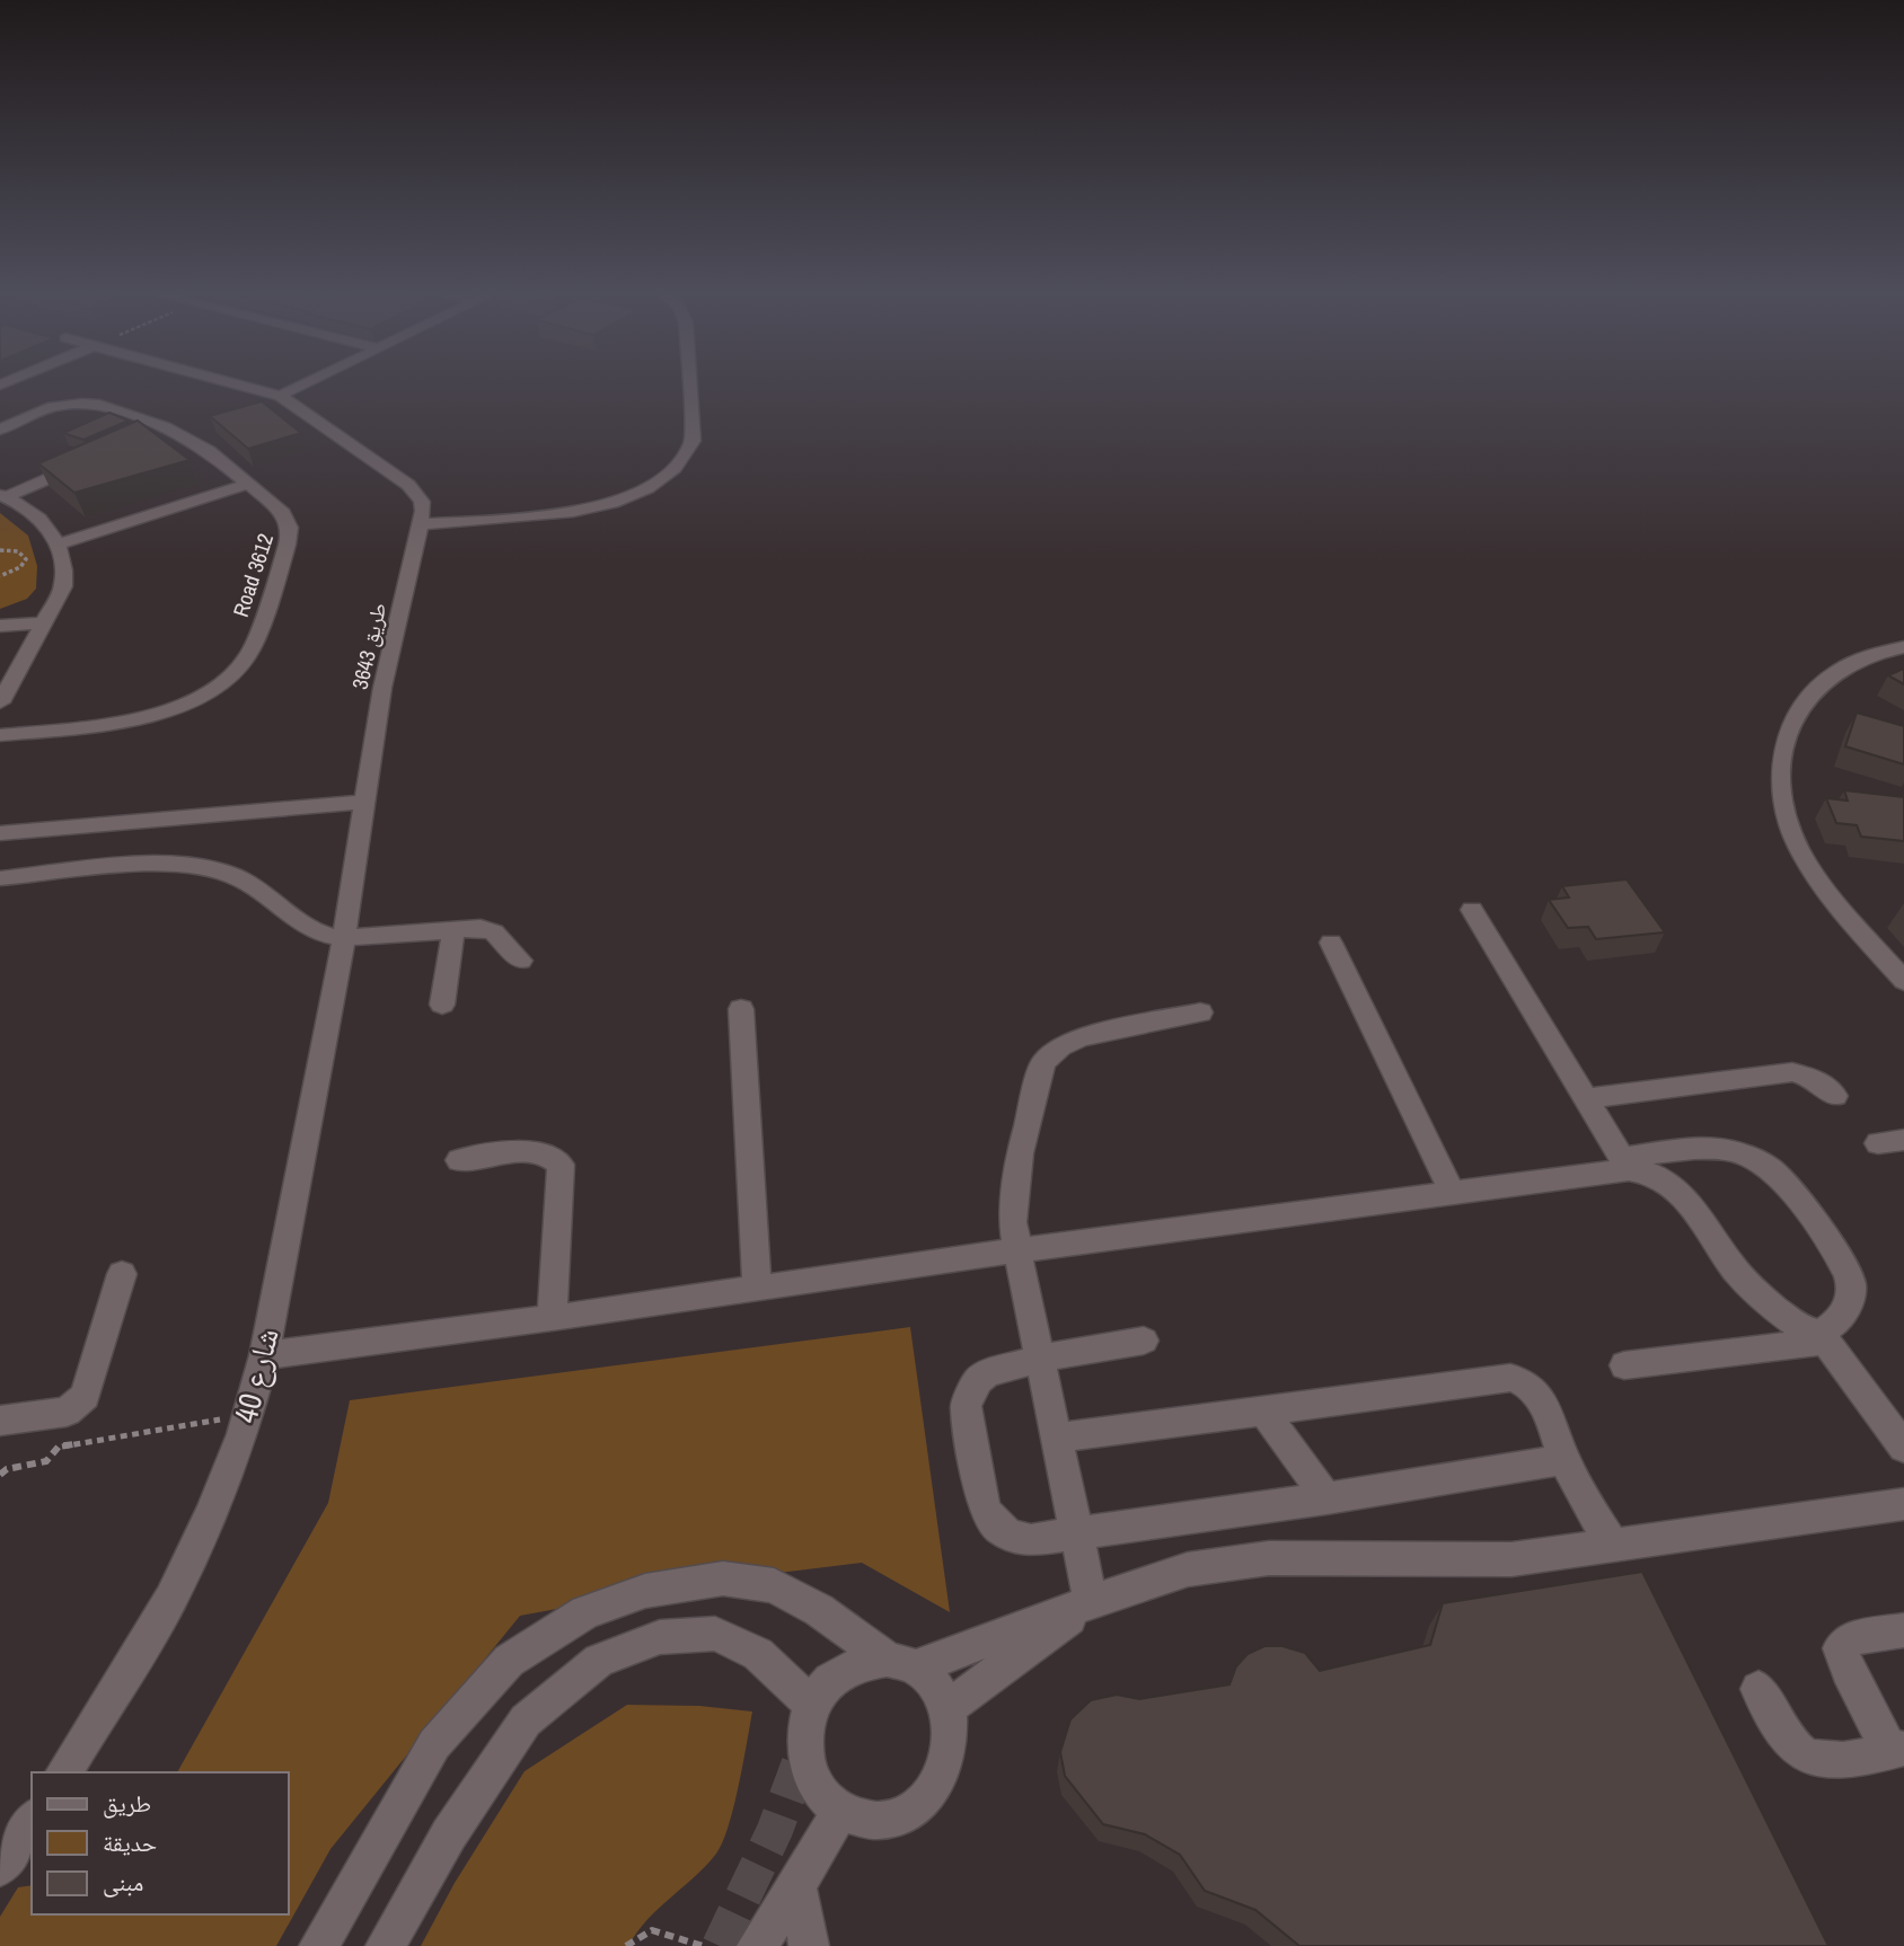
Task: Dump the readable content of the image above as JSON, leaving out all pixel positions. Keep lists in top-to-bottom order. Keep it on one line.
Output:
{"streets":{"street":["Road 3612","طريق 3643","شارع 40"]},"crossings":[["طريق 3643","شارع 40"]],"legend":["طريق","حديقة","مبنى"]}
